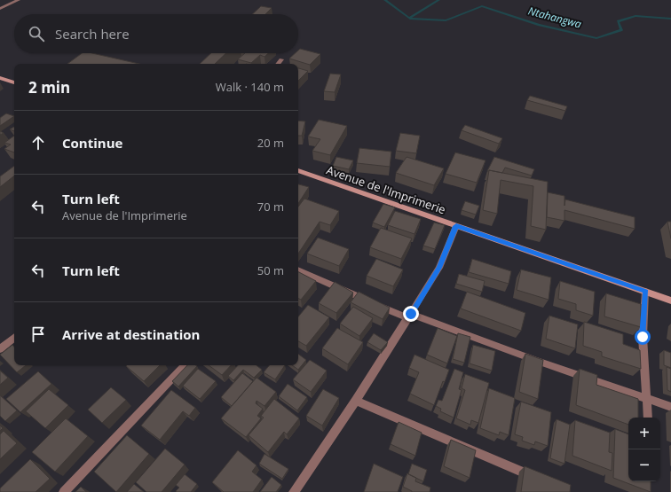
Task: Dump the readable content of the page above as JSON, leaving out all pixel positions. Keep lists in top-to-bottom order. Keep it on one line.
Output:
{"streets":{"street":["Avenue de l'Imprimerie"]},"water":["Ntahangwa"],"page":{"search":"Search here","heading":["2 min","Walk · 140 m"],"list":[["Continue","20 m"],["Turn left","Avenue de l'Imprimerie","70 m"],["Turn left","50 m"],"Arrive at destination"],"map_buttons":["+","−"]}}
